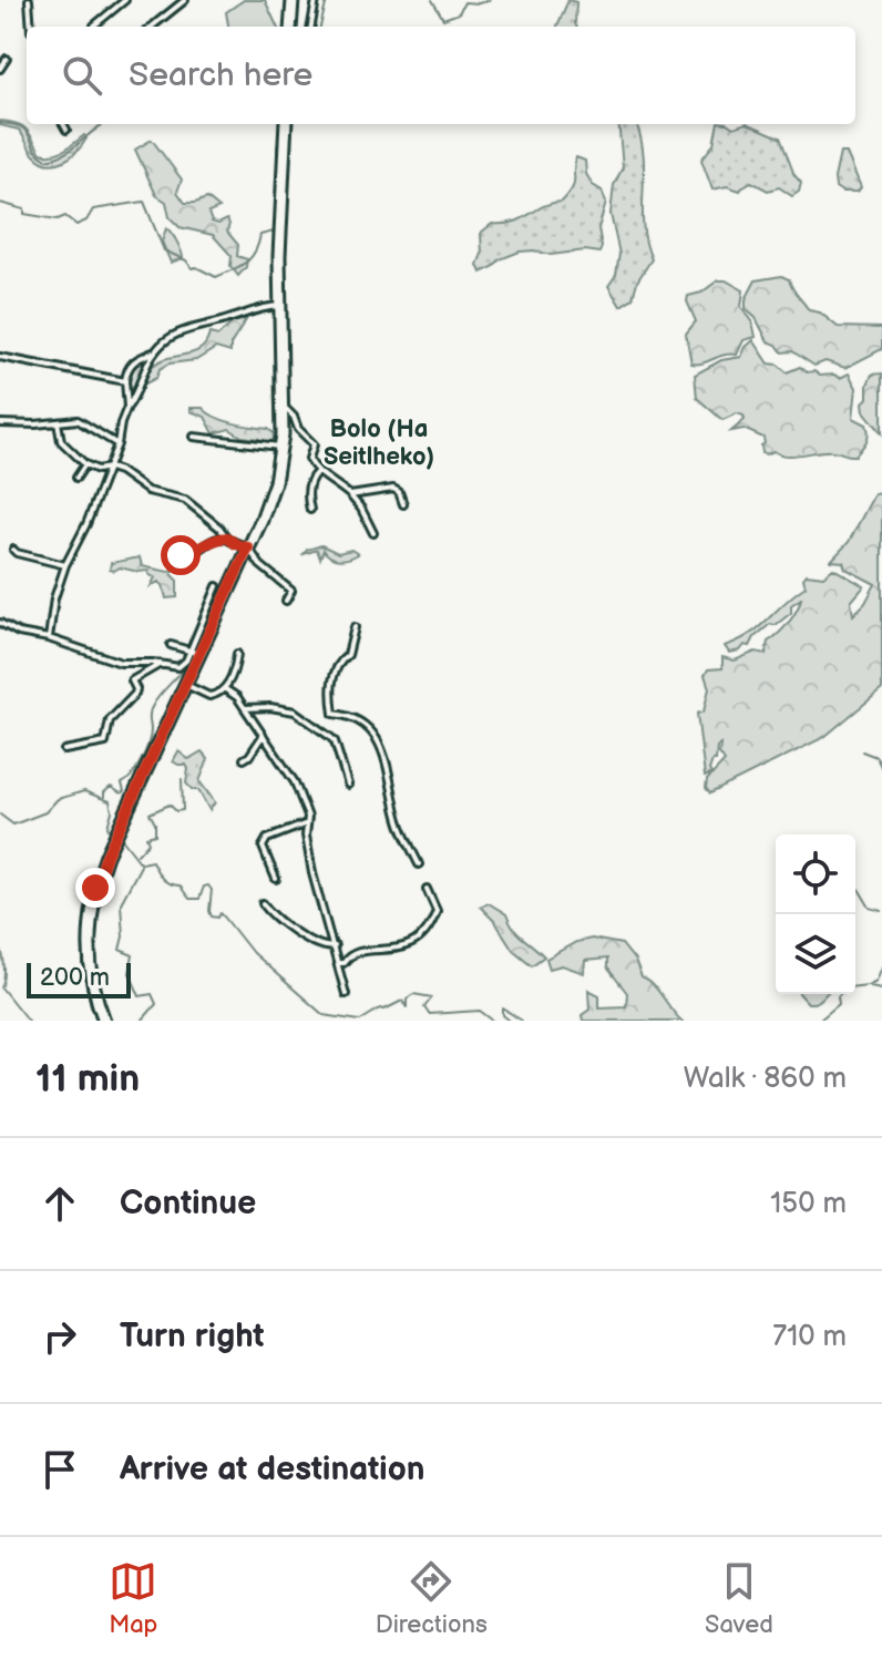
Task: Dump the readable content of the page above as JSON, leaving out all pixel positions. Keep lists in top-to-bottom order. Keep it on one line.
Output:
{"districts":["Bolo (Ha Seitlheko)"],"scale_bar":"200 m","page":{"search":"Search here","scale":"200 m","heading":["11 min","Walk · 860 m"],"list":[["Continue","150 m"],["Turn right","710 m"],"Arrive at destination"],"nav":["Map","Directions","Saved"]}}
